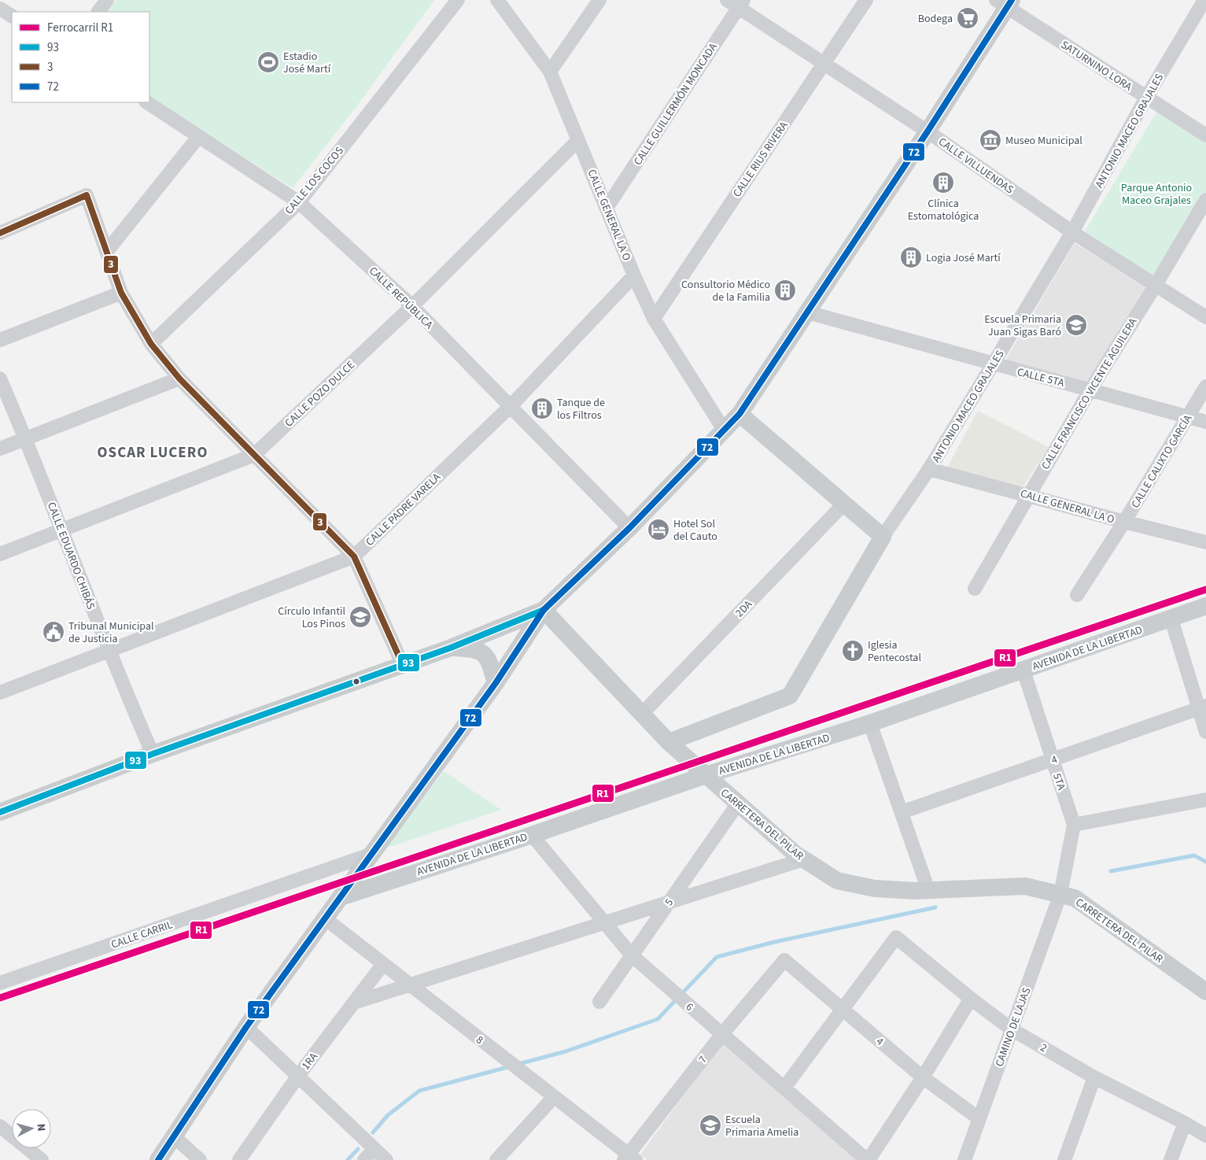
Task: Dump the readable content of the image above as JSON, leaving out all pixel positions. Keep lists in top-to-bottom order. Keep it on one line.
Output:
{"streets":{"main road":["ANTONIO MACEO GRAJALES","AVENIDA DE LA LIBERTAD","CARRETERA DEL PILAR"],"street":["SATURNINO LORA","CALLE GUILLERMÓN MONCADA","CALLE RIUS RIVERA","CALLE VILLUENDAS","CALLE LOS COCOS","CALLE GENERAL LA O","CALLE REPÚBLICA","CALLE 5TA","CALLE POZO DULCE","CALLE FRANCISCO VICENTE AGUILERA","CALLE CALIXTO GARCÍA","CALLE PADRE VARELA","CALLE EDUARDO CHIBÁS","2DA","4","5TA","5","CALLE CARRIL","6","CAMINO DE LAJAS","8","2","7","1RA"]},"crossings":[["SATURNINO LORA","ANTONIO MACEO GRAJALES"],["CALLE GUILLERMÓN MONCADA","CALLE VILLUENDAS"],["CALLE GUILLERMÓN MONCADA","CALLE GENERAL LA O"],["ANTONIO MACEO GRAJALES","CALLE VILLUENDAS"],["ANTONIO MACEO GRAJALES","CALLE GENERAL LA O"],["ANTONIO MACEO GRAJALES","CALLE 5TA"],["ANTONIO MACEO GRAJALES","CARRETERA DEL PILAR"],["CALLE RIUS RIVERA","CALLE VILLUENDAS"],["CALLE RIUS RIVERA","CALLE GENERAL LA O"],["CALLE VILLUENDAS","CALLE FRANCISCO VICENTE AGUILERA"],["CALLE LOS COCOS","CALLE REPÚBLICA"],["CALLE GENERAL LA O","CALLE POZO DULCE"],["CALLE GENERAL LA O","CALLE FRANCISCO VICENTE AGUILERA"],["CALLE GENERAL LA O","CALLE CALIXTO GARCÍA"],["CALLE GENERAL LA O","CALLE PADRE VARELA"],["CALLE REPÚBLICA","CALLE POZO DULCE"],["CALLE REPÚBLICA","CALLE PADRE VARELA"],["CALLE 5TA","CALLE FRANCISCO VICENTE AGUILERA"],["CALLE 5TA","CALLE CALIXTO GARCÍA"],["CALLE POZO DULCE","CALLE EDUARDO CHIBÁS"],["CALLE PADRE VARELA","CALLE EDUARDO CHIBÁS"],["2DA","CARRETERA DEL PILAR"],["AVENIDA DE LA LIBERTAD","5TA"],["AVENIDA DE LA LIBERTAD","CARRETERA DEL PILAR"],["AVENIDA DE LA LIBERTAD","6"],["4","5TA"],["4","CAMINO DE LAJAS"],["4","2"],["4","7"],["5TA","CARRETERA DEL PILAR"],["5TA","CAMINO DE LAJAS"],["CARRETERA DEL PILAR","5"],["CARRETERA DEL PILAR","CAMINO DE LAJAS"],["5","6"],["6","7"],["CAMINO DE LAJAS","2"],["8","7"],["8","1RA"]],"districts":["OSCAR LUCERO"],"parks":["Parque Antonio Maceo Grajales"],"places":{"supermarket":["Bodega"],"sports":["Estadio José Martí"],"museum":["Museo Municipal"],"building":["Clínica Estomatológica","Logia José Martí","Consultorio Médico de la Familia","Tanque de los Filtros"],"school or university":["Escuela Primaria Juan Sigas Baró","Círculo Infantil Los Pinos","Escuela Primaria Amelia"],"hotel":["Hotel Sol del Cauto"],"public building":["Tribunal Municipal de Justicia"],"church":["Iglesia Pentecostal"]},"lines":["transit line 72","transit line 3","rail line R1","transit line 93"],"legend":["Ferrocarril R1","93","3","72"],"north":"right"}
